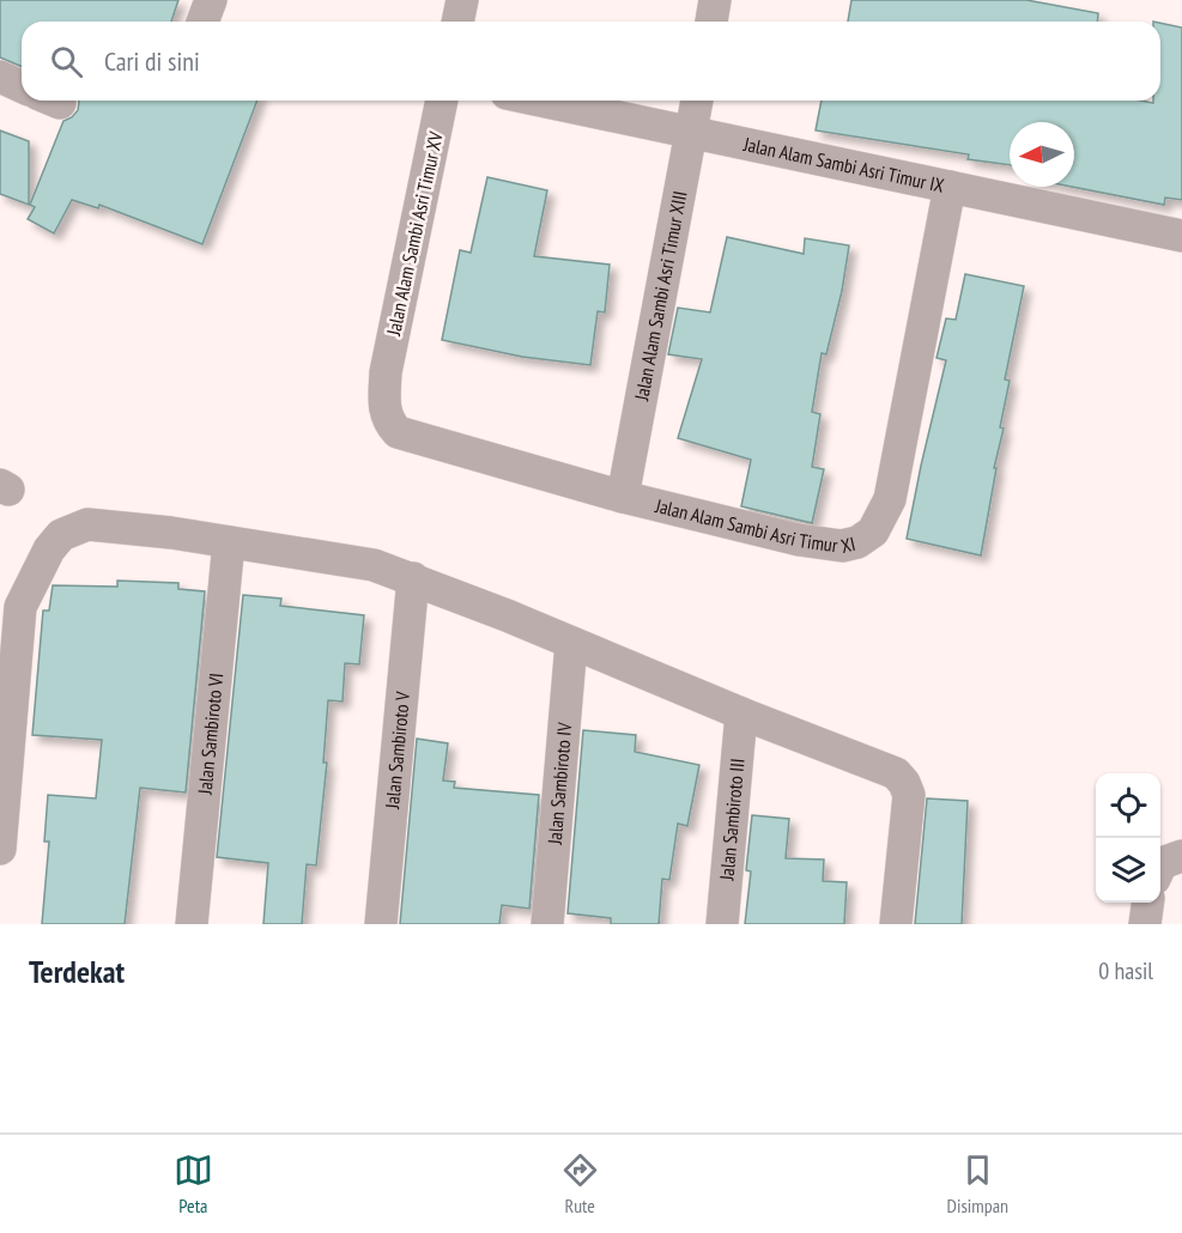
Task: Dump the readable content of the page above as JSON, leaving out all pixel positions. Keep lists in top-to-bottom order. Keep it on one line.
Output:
{"streets":{"street":["Jalan Alam Sambi Asri Timur IX","Jalan Alam Sambi Asri Timur XV","Jalan Alam Sambi Asri Timur XIII","Jalan Alam Sambi Asri Timur XI","Jalan Sambiroto VI","Jalan Sambiroto V","Jalan Sambiroto IV","Jalan Sambiroto III"]},"crossings":[["Jalan Alam Sambi Asri Timur IX","Jalan Alam Sambi Asri Timur XIII"],["Jalan Alam Sambi Asri Timur IX","Jalan Alam Sambi Asri Timur XI"],["Jalan Alam Sambi Asri Timur XV","Jalan Alam Sambi Asri Timur XI"],["Jalan Alam Sambi Asri Timur XIII","Jalan Alam Sambi Asri Timur XI"]],"north":"left","page":{"search":"Cari di sini","heading":["Terdekat","0 hasil"],"nav":["Peta","Rute","Disimpan"]}}
